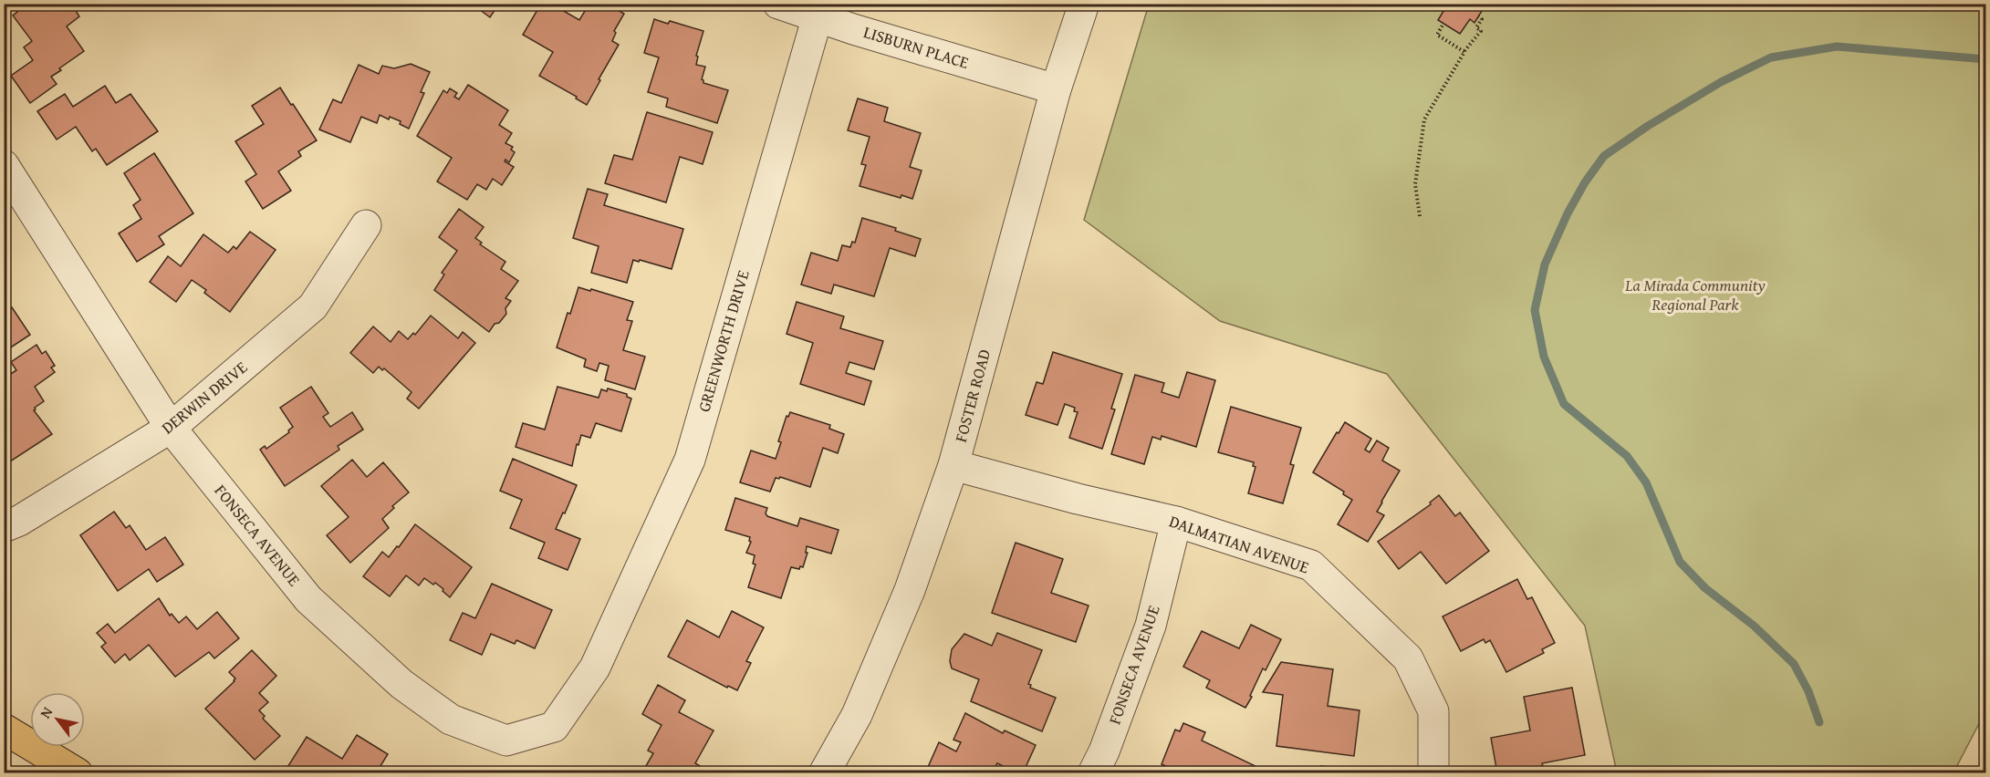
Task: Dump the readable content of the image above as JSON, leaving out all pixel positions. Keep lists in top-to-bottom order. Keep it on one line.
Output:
{"streets":{"street":["LISBURN PLACE","GREENWORTH DRIVE","FOSTER ROAD","DERWIN DRIVE","FONSECA AVENUE","DALMATIAN AVENUE"]},"crossings":[["LISBURN PLACE","GREENWORTH DRIVE"],["LISBURN PLACE","FOSTER ROAD"],["GREENWORTH DRIVE","FONSECA AVENUE"],["FOSTER ROAD","DALMATIAN AVENUE"],["DERWIN DRIVE","FONSECA AVENUE"],["FONSECA AVENUE","DALMATIAN AVENUE"]],"parks":["La Mirada Community Regional Park"],"north":"top left"}
